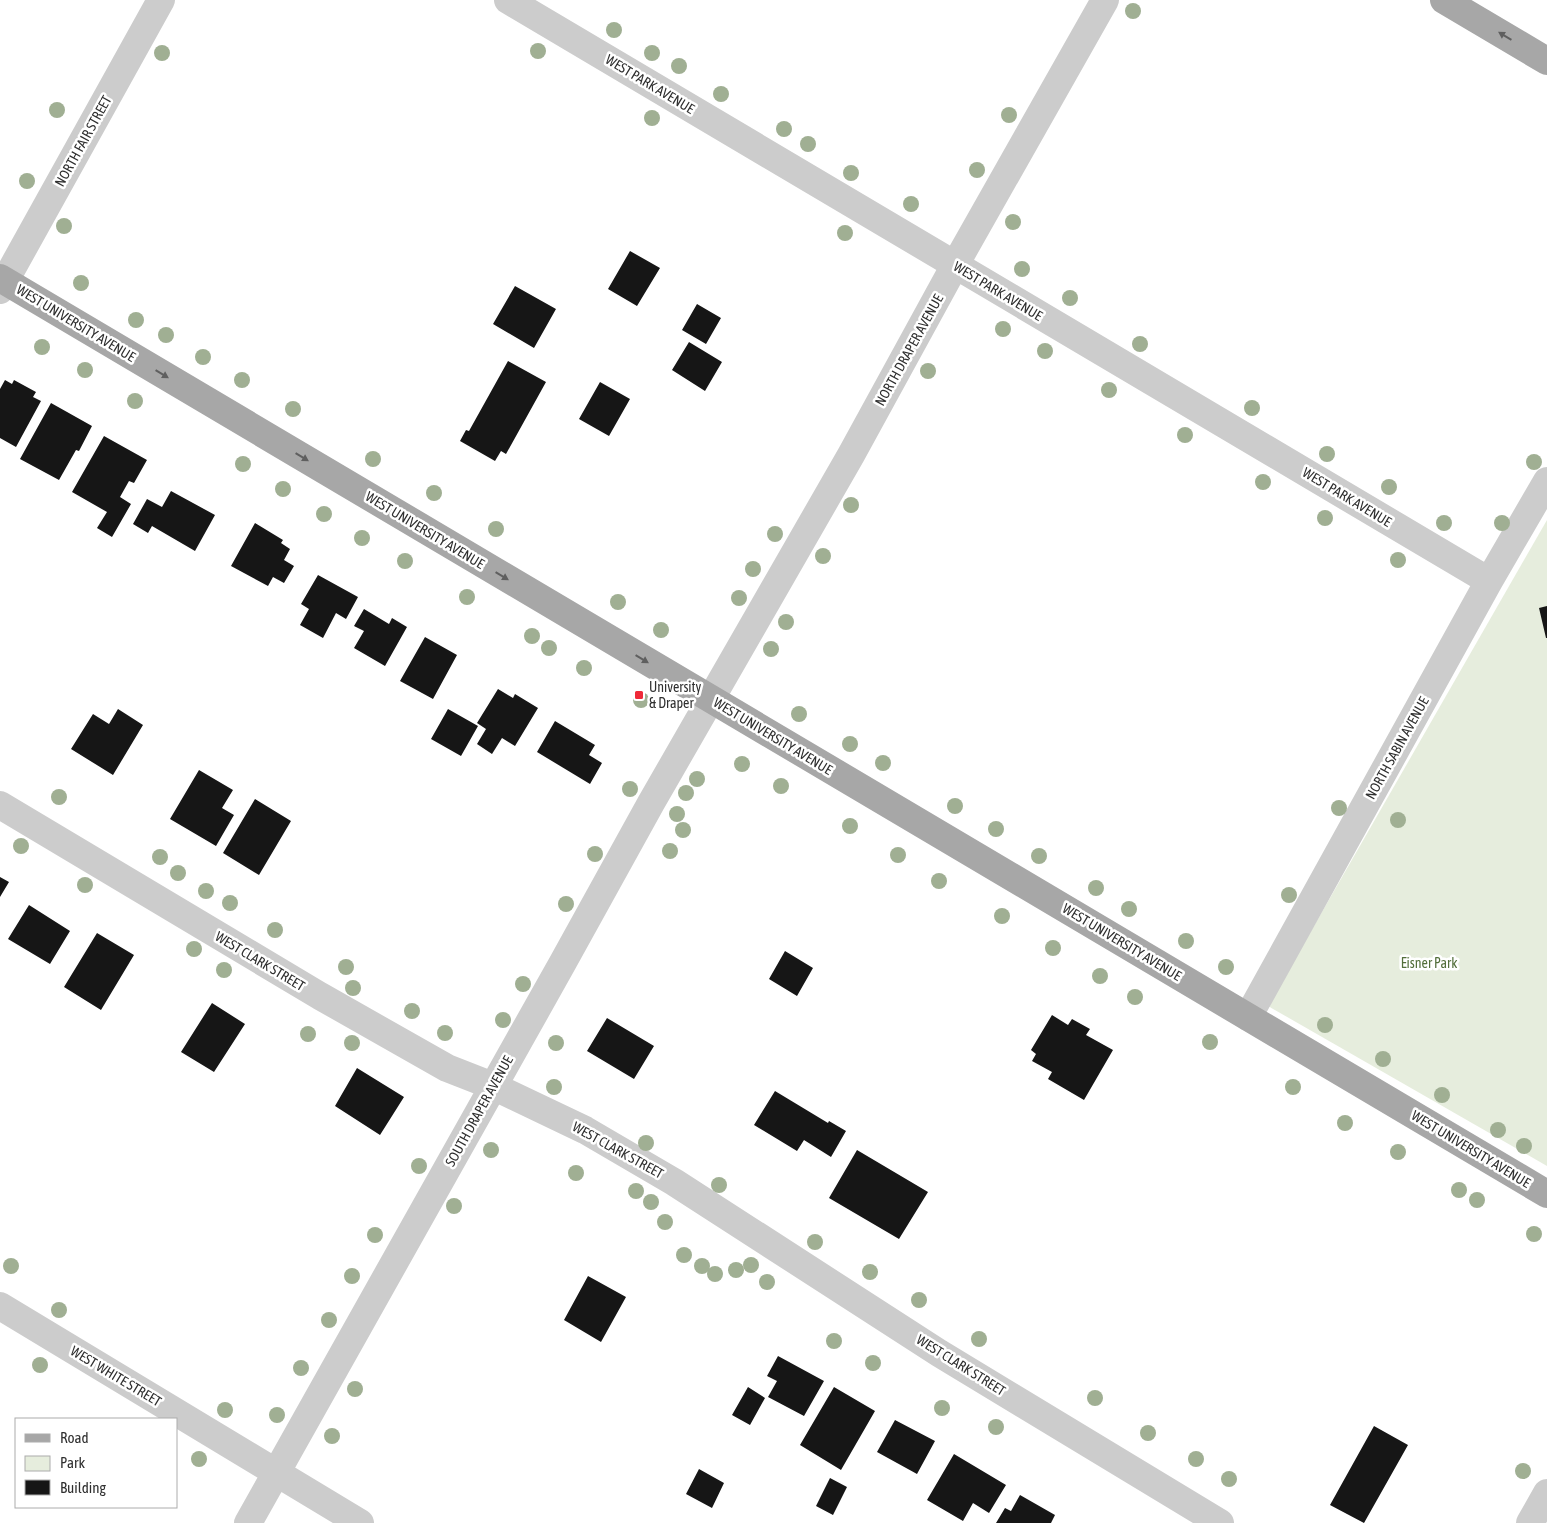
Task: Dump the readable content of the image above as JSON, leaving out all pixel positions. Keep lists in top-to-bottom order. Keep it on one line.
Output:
{"streets":{"main road":["WEST UNIVERSITY AVENUE"],"street":["WEST PARK AVENUE","NORTH FAIR STREET","NORTH DRAPER AVENUE","NORTH SABIN AVENUE","WEST CLARK STREET","SOUTH DRAPER AVENUE","WEST WHITE STREET"]},"crossings":[["WEST PARK AVENUE","NORTH DRAPER AVENUE"],["WEST PARK AVENUE","NORTH SABIN AVENUE"],["NORTH FAIR STREET","WEST UNIVERSITY AVENUE"],["WEST UNIVERSITY AVENUE","NORTH DRAPER AVENUE"],["WEST UNIVERSITY AVENUE","NORTH SABIN AVENUE"],["WEST UNIVERSITY AVENUE","SOUTH DRAPER AVENUE"],["NORTH DRAPER AVENUE","SOUTH DRAPER AVENUE"],["WEST CLARK STREET","SOUTH DRAPER AVENUE"],["SOUTH DRAPER AVENUE","WEST WHITE STREET"]],"one_way":["WEST UNIVERSITY AVENUE"],"parks":["Eisner Park"],"places":{"transit":["University & Draper"]},"legend":["Road","Park","Building"]}
